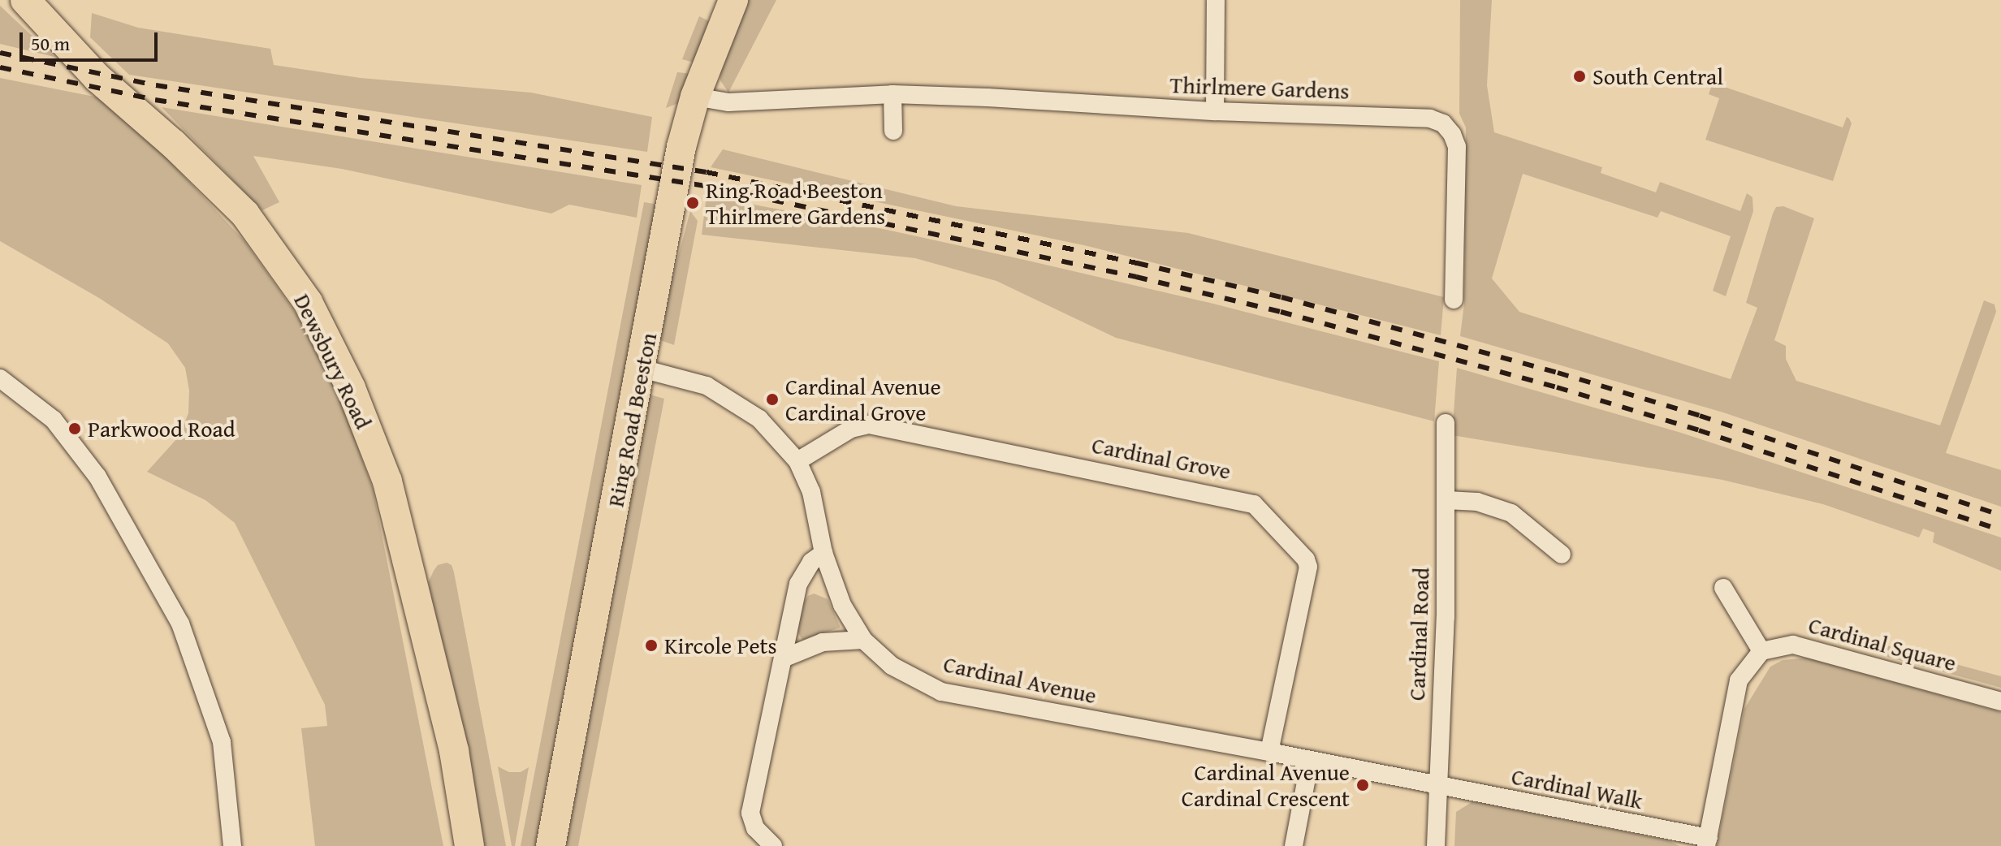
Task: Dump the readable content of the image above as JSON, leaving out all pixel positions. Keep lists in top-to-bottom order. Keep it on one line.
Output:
{"streets":{"main road":["Dewsbury Road","Ring Road Beeston"],"street":["Thirlmere Gardens","Cardinal Grove","Cardinal Road","Cardinal Square","Cardinal Avenue","Cardinal Walk"]},"crossings":[["Thirlmere Gardens","Ring Road Beeston"],["Ring Road Beeston","Cardinal Avenue"],["Cardinal Grove","Cardinal Avenue"],["Cardinal Road","Cardinal Avenue"],["Cardinal Road","Cardinal Walk"],["Cardinal Avenue","Cardinal Walk"]],"places":["South Central","Ring Road Beeston Thirlmere Gardens","Cardinal Avenue Cardinal Grove","Parkwood Road","Kircole Pets","Cardinal Avenue Cardinal Crescent"],"scale_bar":"50 m"}
